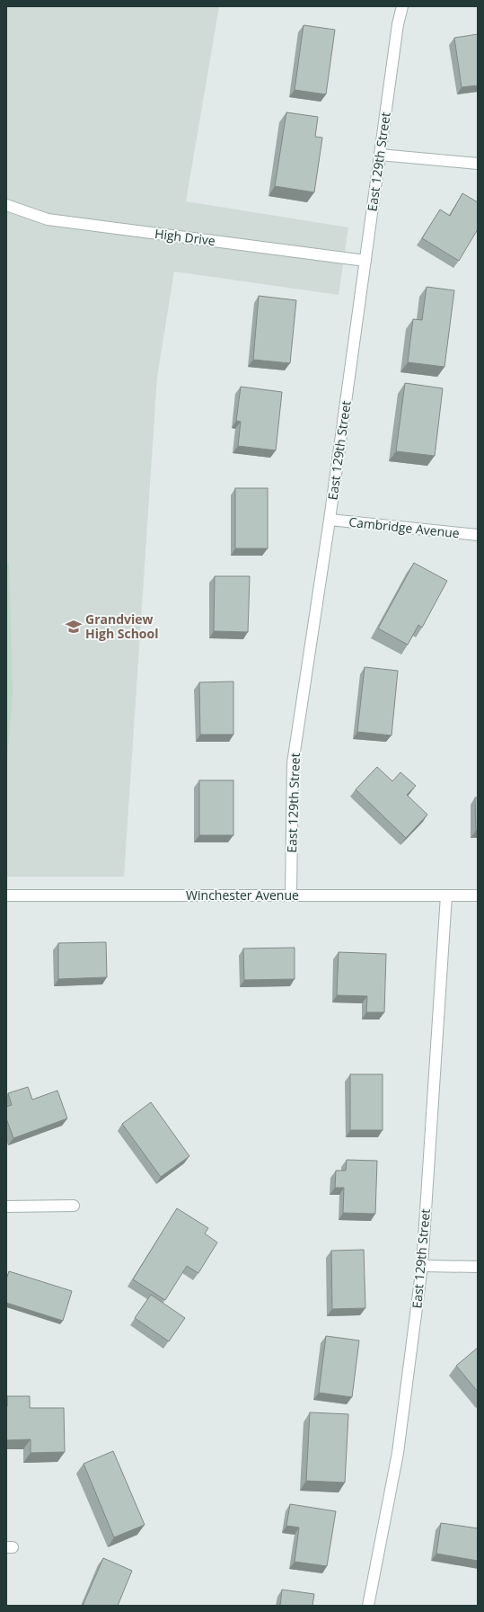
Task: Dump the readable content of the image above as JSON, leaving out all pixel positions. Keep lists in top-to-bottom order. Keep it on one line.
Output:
{"streets":{"street":["East 129th Street","High Drive","Cambridge Avenue","Winchester Avenue"]},"crossings":[["East 129th Street","High Drive"],["East 129th Street","Cambridge Avenue"],["East 129th Street","Winchester Avenue"]],"places":{"school or university":["Grandview High School"]}}
